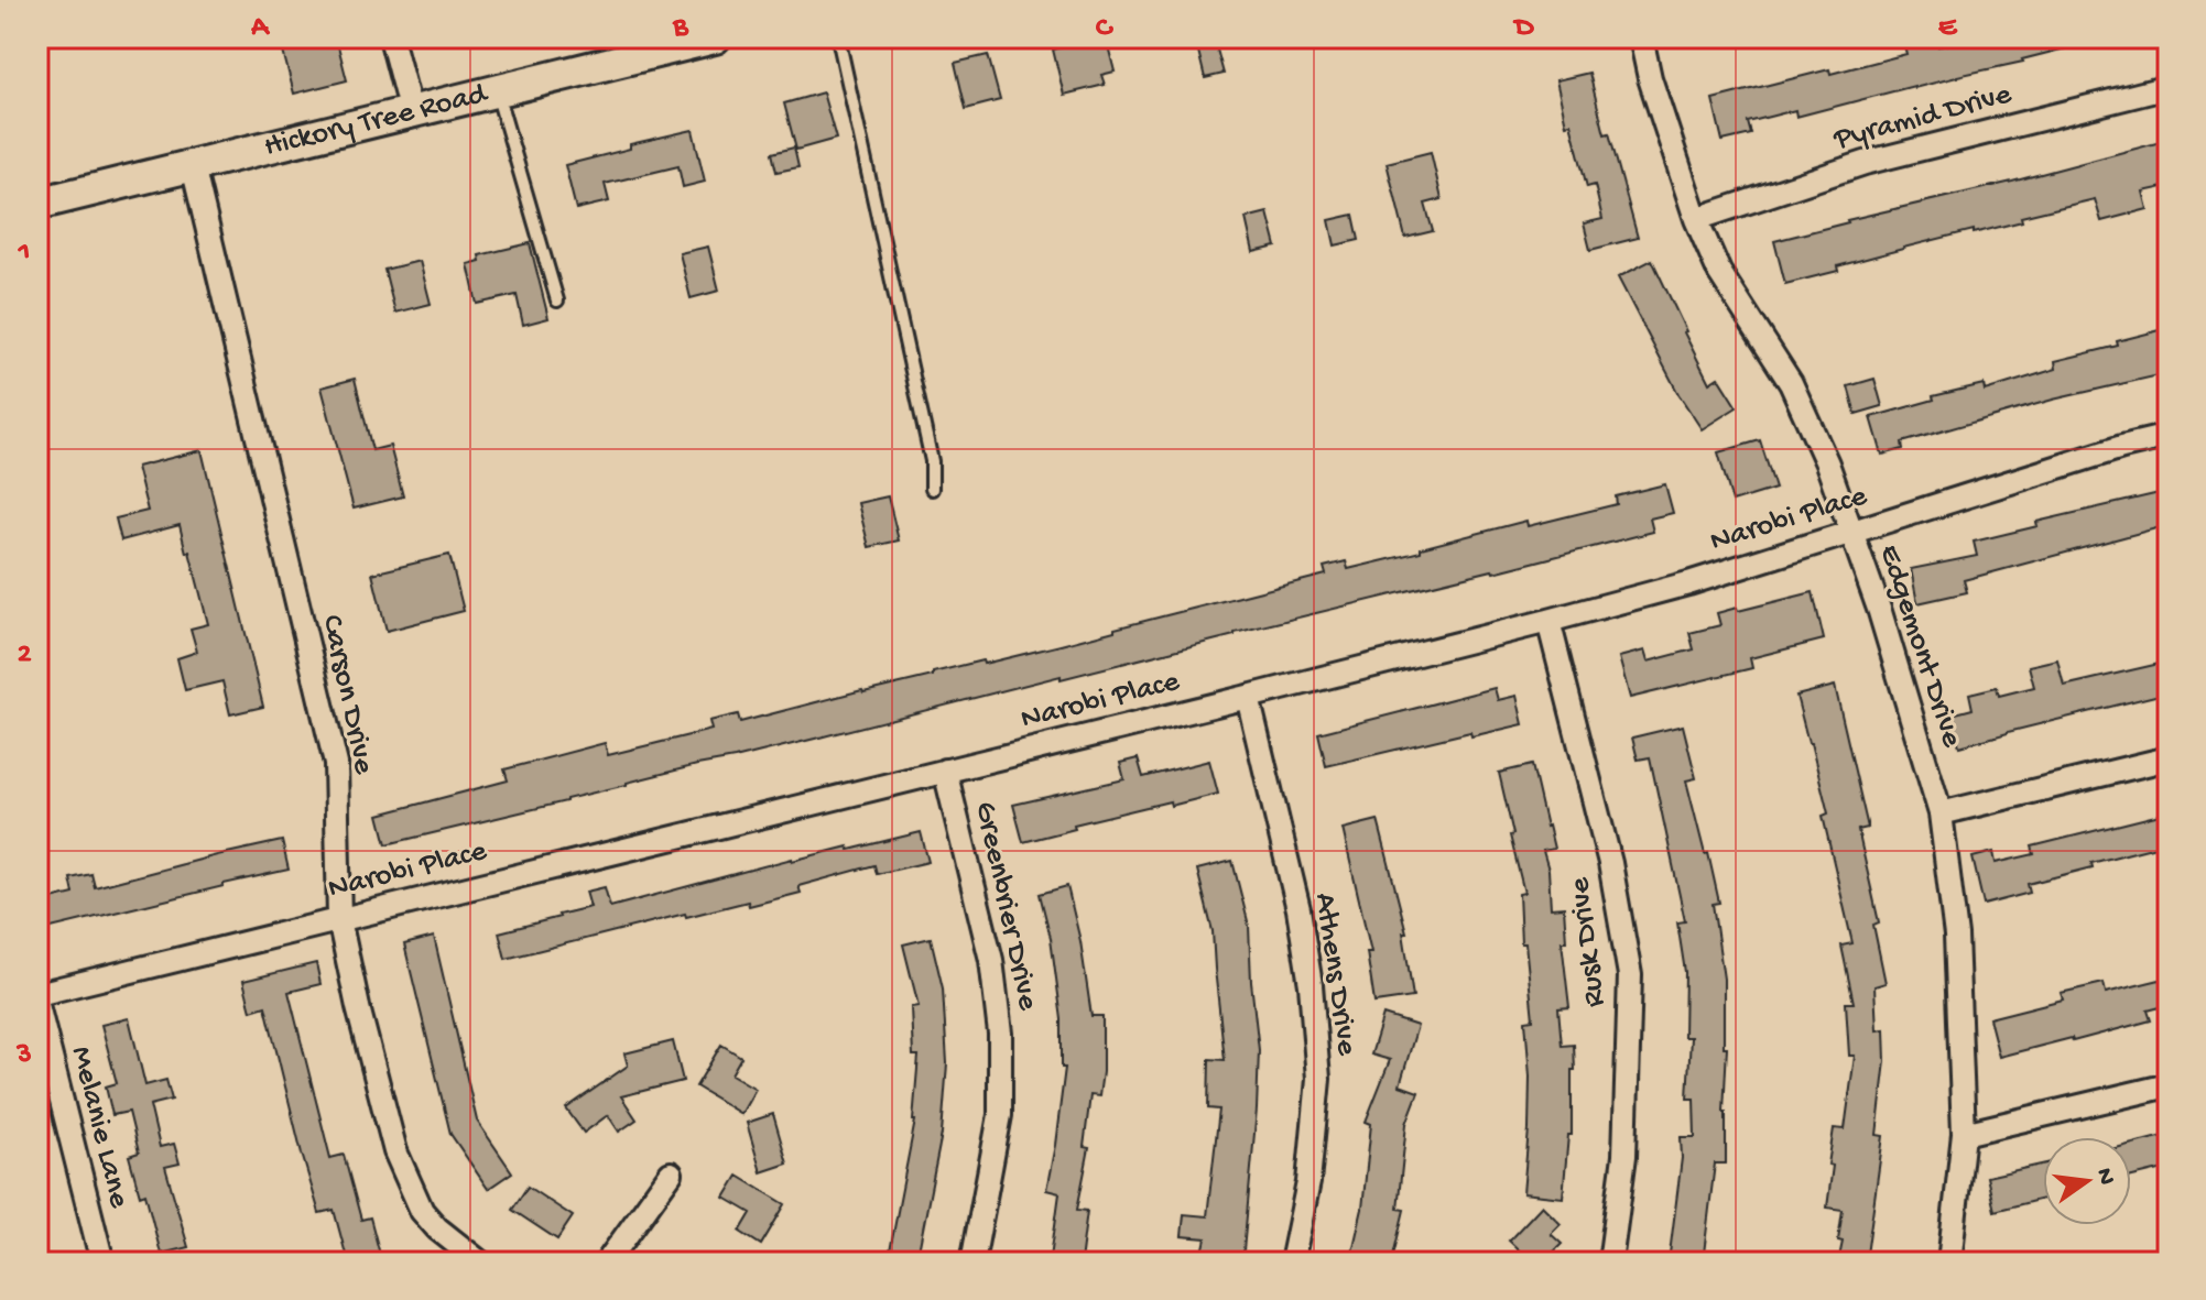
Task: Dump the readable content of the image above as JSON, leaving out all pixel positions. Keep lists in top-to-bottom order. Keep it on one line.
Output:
{"streets":{"street":["Pyramid Drive","Hickory Tree Road","Narobi Place","Edgemont Drive","Carson Drive","Greenbrier Drive","Rusk Drive","Athens Drive","Melanie Lane"]},"crossings":[["Pyramid Drive","Edgemont Drive"],["Hickory Tree Road","Carson Drive"],["Narobi Place","Edgemont Drive"],["Narobi Place","Carson Drive"],["Narobi Place","Greenbrier Drive"],["Narobi Place","Rusk Drive"],["Narobi Place","Athens Drive"]],"north":"right","grid":{"columns":["A","B","C","D","E"],"rows":["1","2","3"]}}
